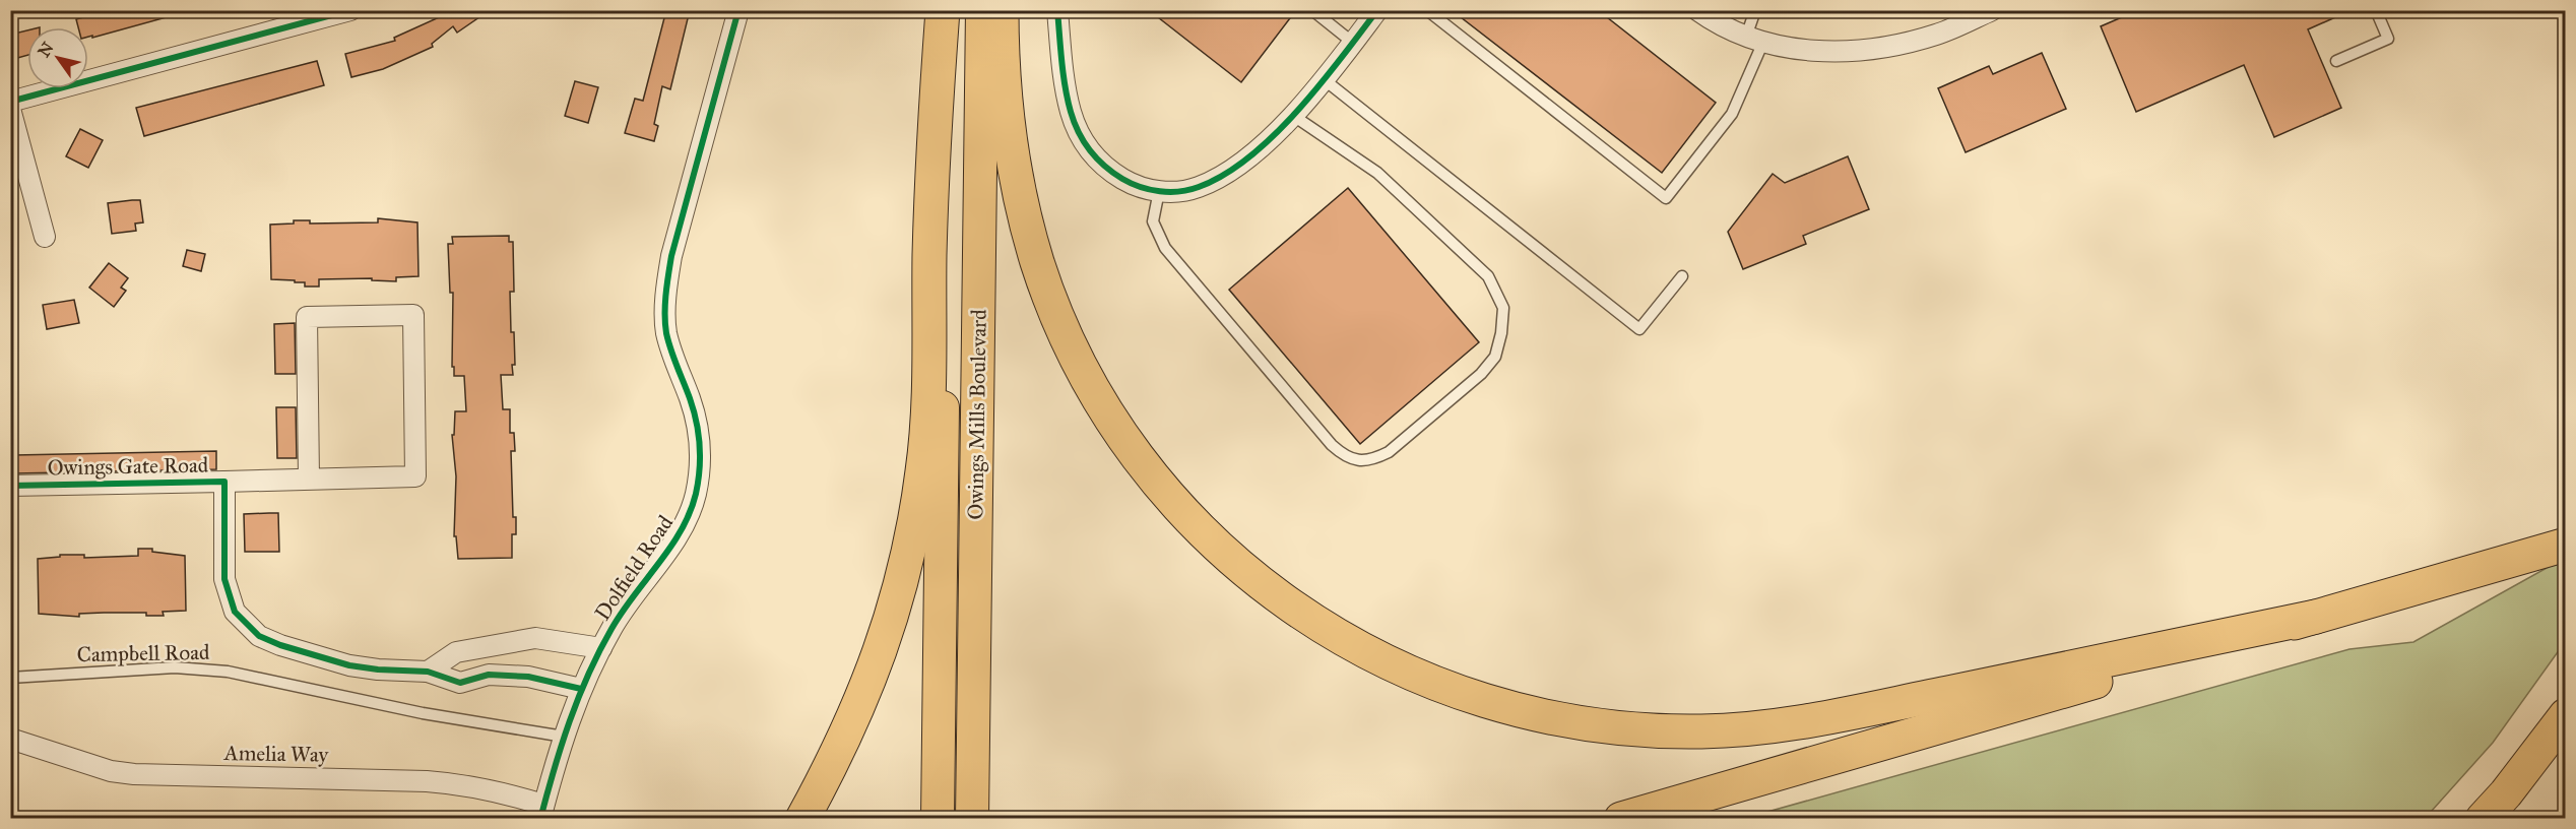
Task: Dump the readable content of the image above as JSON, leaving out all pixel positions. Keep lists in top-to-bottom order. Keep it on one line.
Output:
{"streets":{"main road":["Owings Mills Boulevard"],"street":["Owings Gate Road","Dolfield Road","Amelia Way"],"lane":["Campbell Road"]},"crossings":[["Owings Gate Road","Dolfield Road"],["Dolfield Road","Campbell Road"],["Dolfield Road","Amelia Way"]],"north":"top left"}
